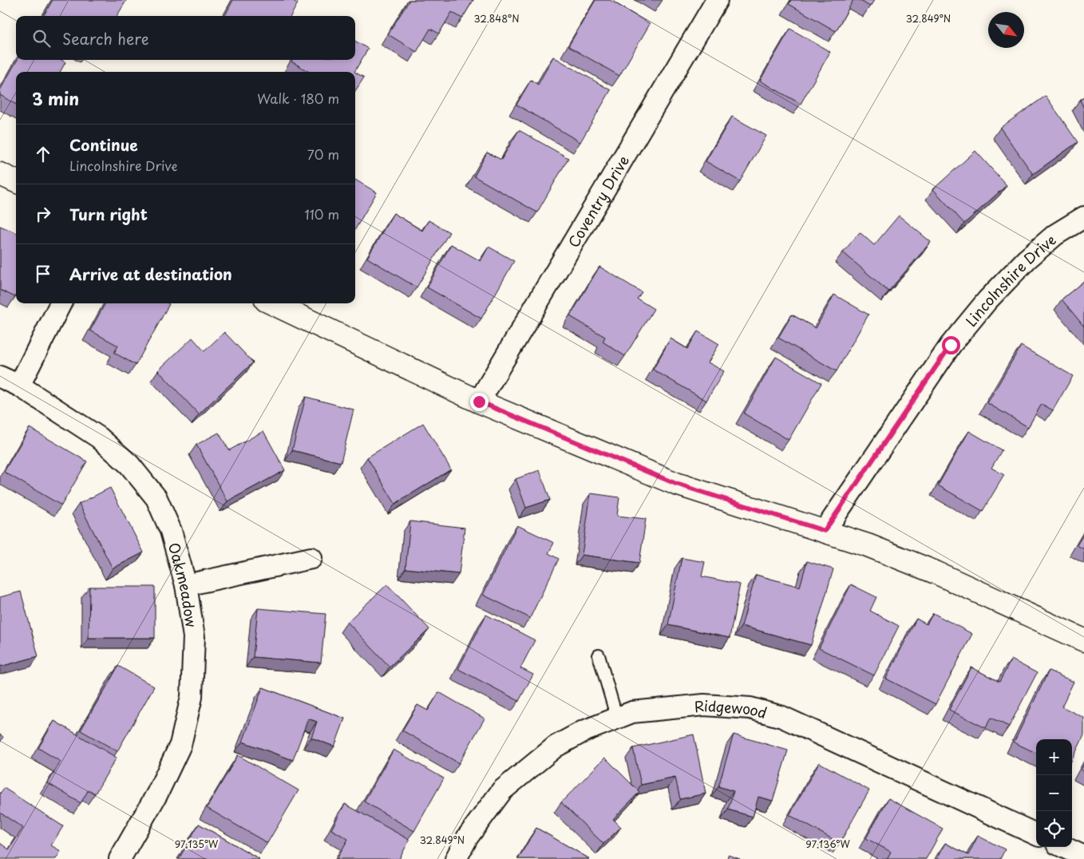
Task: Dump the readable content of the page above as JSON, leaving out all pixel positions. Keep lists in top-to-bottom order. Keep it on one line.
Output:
{"streets":{"street":["Coventry Drive","Lincolnshire Drive","Oakmeadow","Ridgewood"]},"north":"bottom right","page":{"search":"Search here","heading":["3 min","Walk · 180 m"],"list":[["Continue","Lincolnshire Drive","70 m"],["Turn right","110 m"],"Arrive at destination"],"map_buttons":["+","−"]},"coordinates":["32.848°N","32.849°N","97.135°W","97.136°W"]}
